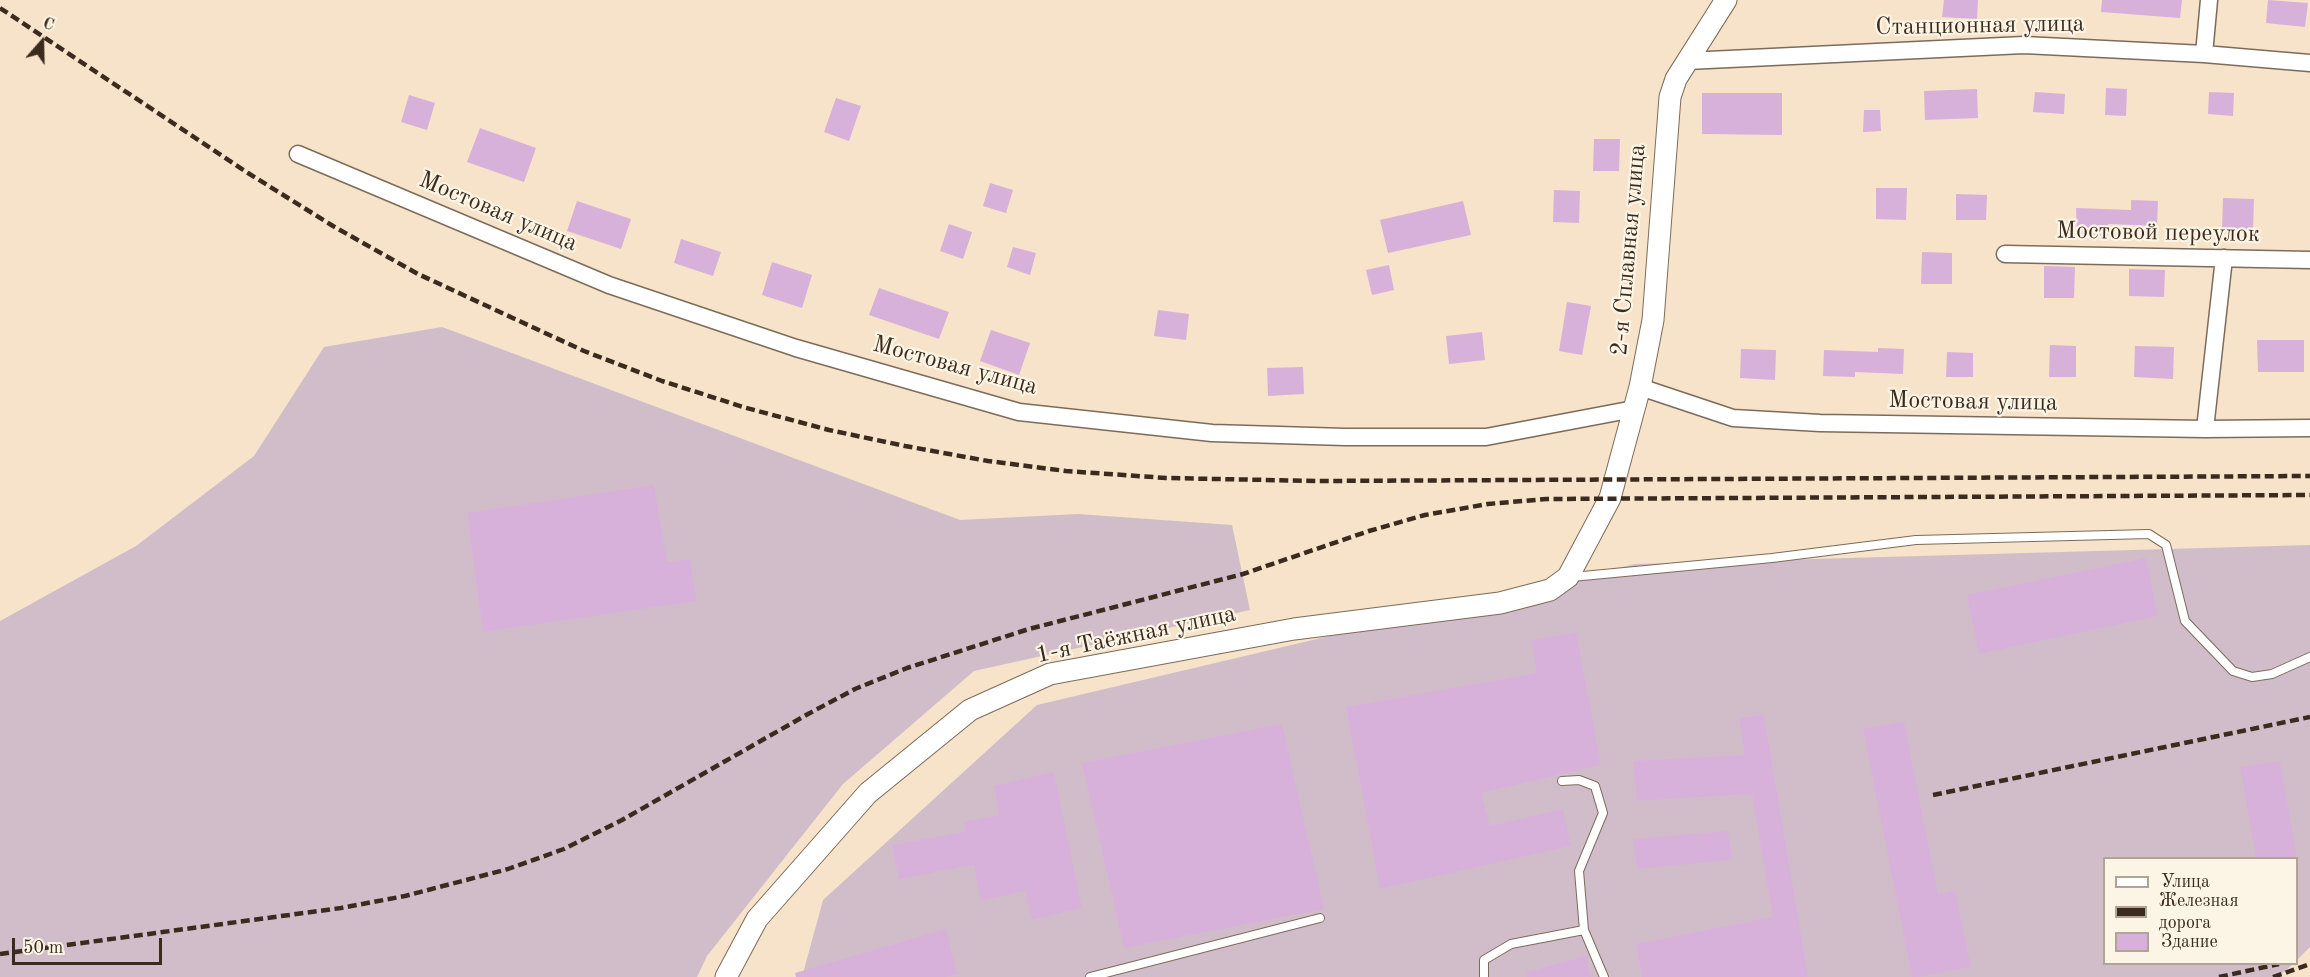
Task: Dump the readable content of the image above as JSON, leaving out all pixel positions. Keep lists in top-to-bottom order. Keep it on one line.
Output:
{"streets":{"street":["Станционная улица","Мостовая улица","Мостовой переулок","2-я Сплавная улица","1-я Таёжная улица"]},"crossings":[["Станционная улица","2-я Сплавная улица"],["Мостовая улица","2-я Сплавная улица"],["2-я Сплавная улица","1-я Таёжная улица"]],"legend":["Улица","Железная дорога","Здание"],"scale_bar":"50 m","north":"top"}
